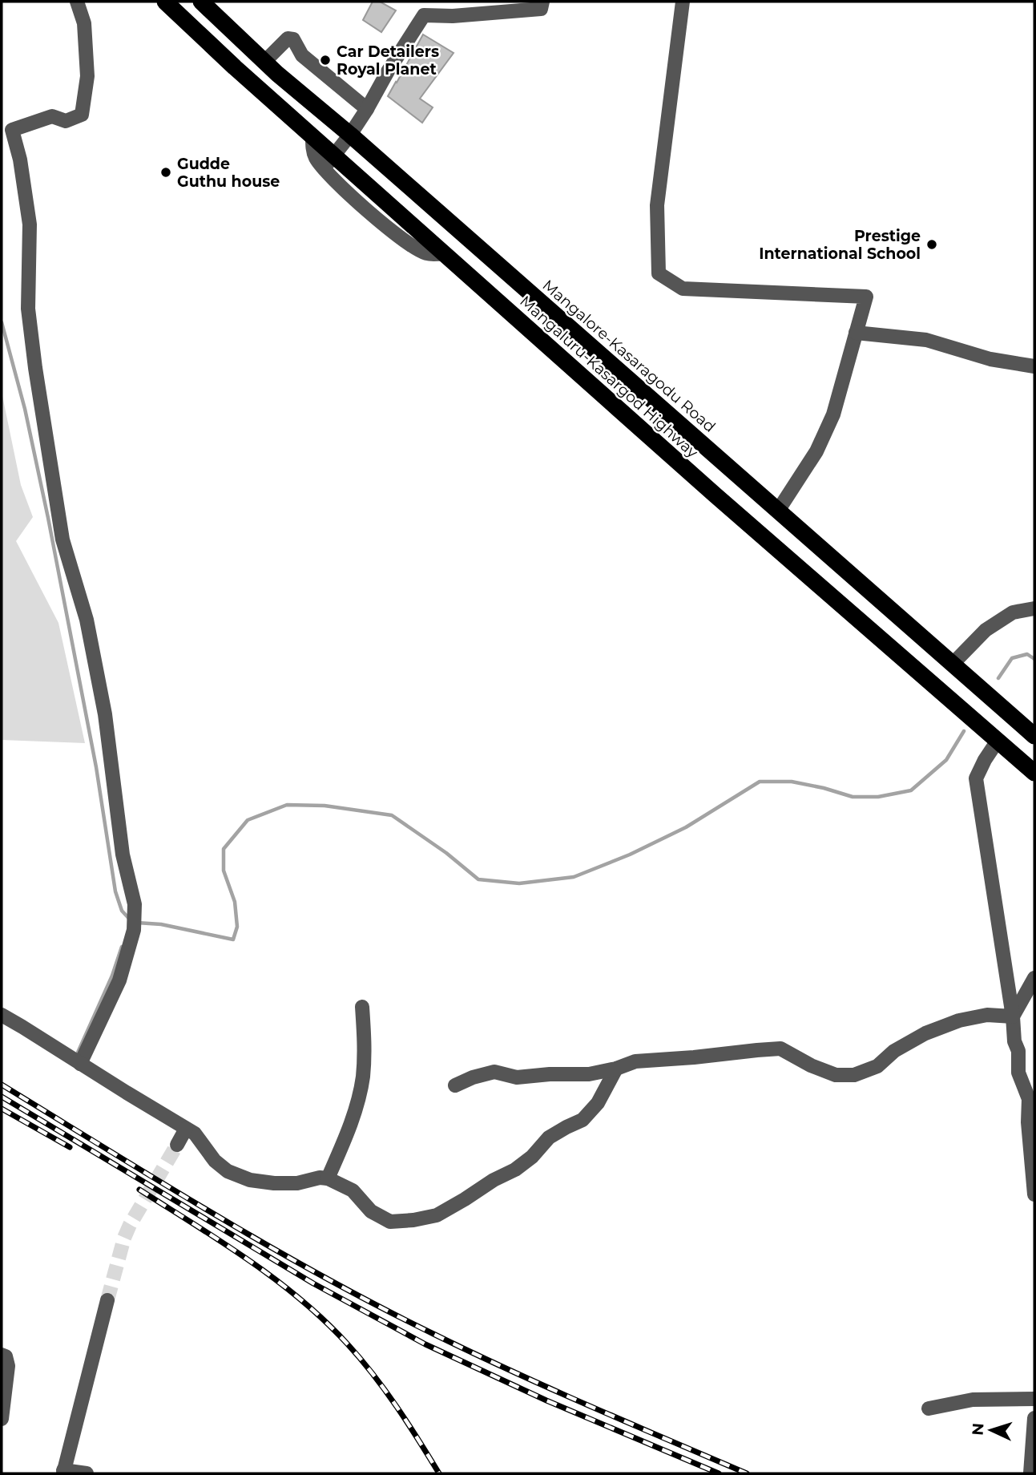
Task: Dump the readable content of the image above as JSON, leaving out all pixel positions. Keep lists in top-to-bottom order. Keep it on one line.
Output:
{"streets":{"highway":["Mangalore-Kasaragodu Road","Mangaluru-Kasargod Highway"]},"places":["Car Detailers Royal Planet","Gudde Guthu house","Prestige International School"],"north":"left"}
